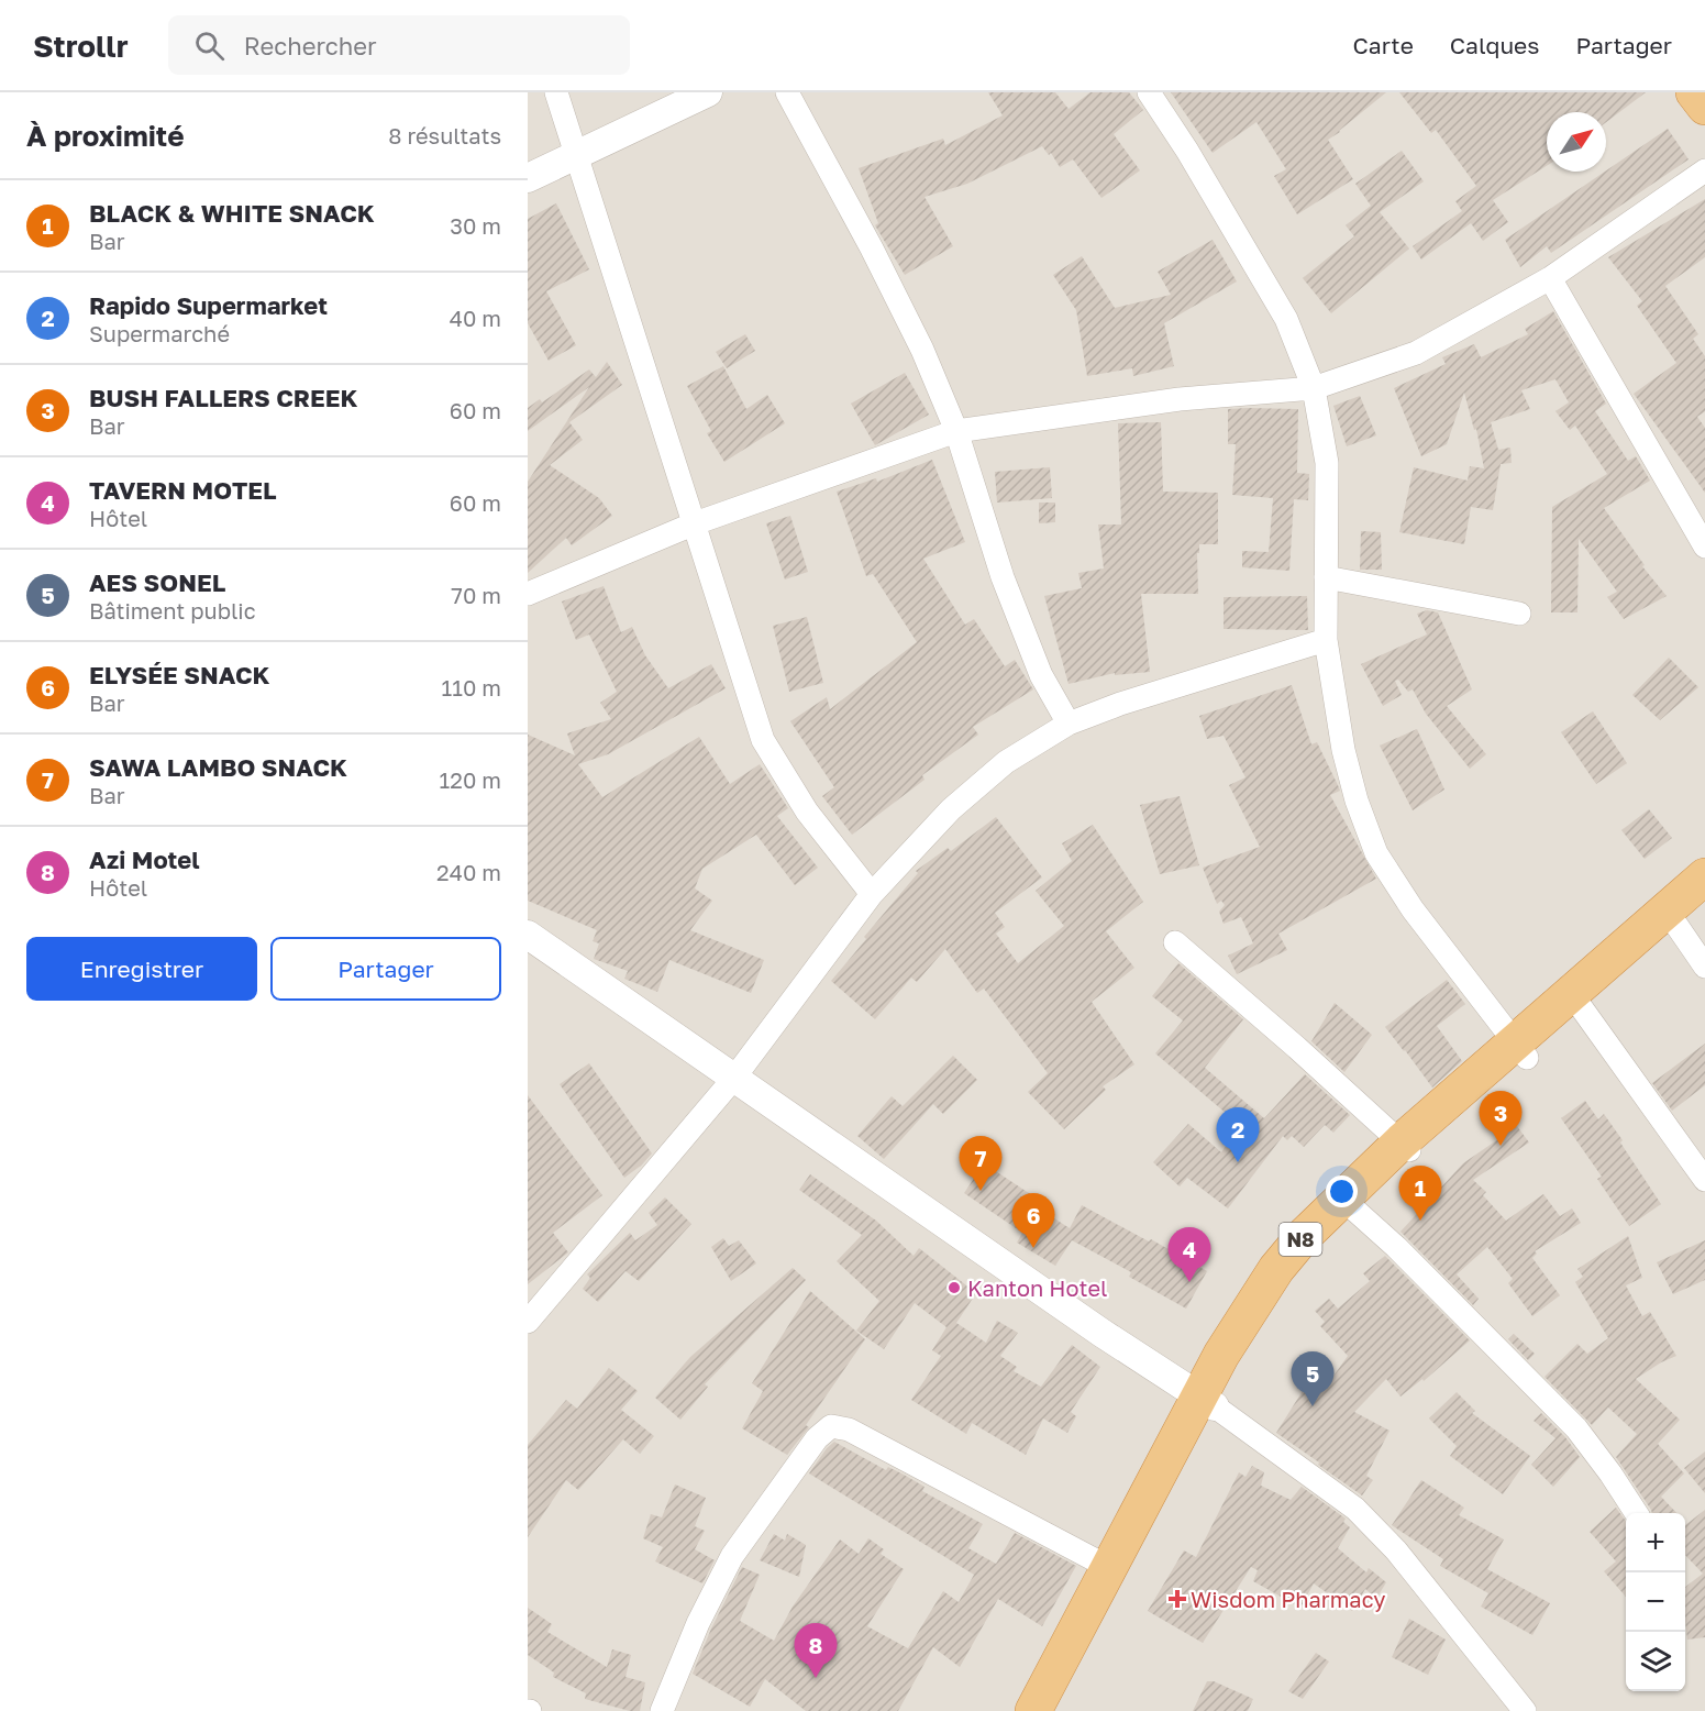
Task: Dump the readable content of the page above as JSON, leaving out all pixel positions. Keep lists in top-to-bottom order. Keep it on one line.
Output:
{"streets":{"highway":["N8"]},"places":{"other":["Kanton Hotel"],"health":["Wisdom Pharmacy"]},"north":"top right","page":{"header":"Strollr","search":"Rechercher","nav":["Carte","Calques","Partager"],"heading":["À proximité","8 résultats"],"list":[{"mark":"1","name":"BLACK & WHITE SNACK","note":"Bar","value":"30 m"},{"mark":"2","name":"Rapido Supermarket","note":"Supermarché","value":"40 m"},{"mark":"3","name":"BUSH FALLERS CREEK","note":"Bar","value":"60 m"},{"mark":"4","name":"TAVERN MOTEL","note":"Hôtel","value":"60 m"},{"mark":"5","name":"AES SONEL","note":"Bâtiment public","value":"70 m"},{"mark":"6","name":"ELYSÉE SNACK","note":"Bar","value":"110 m"},{"mark":"7","name":"SAWA LAMBO SNACK","note":"Bar","value":"120 m"},{"mark":"8","name":"Azi Motel","note":"Hôtel","value":"240 m"}],"buttons":["Enregistrer","Partager"],"pins":["3","2","7","1","6","4","5","8"],"map_buttons":["+","−"]}}
